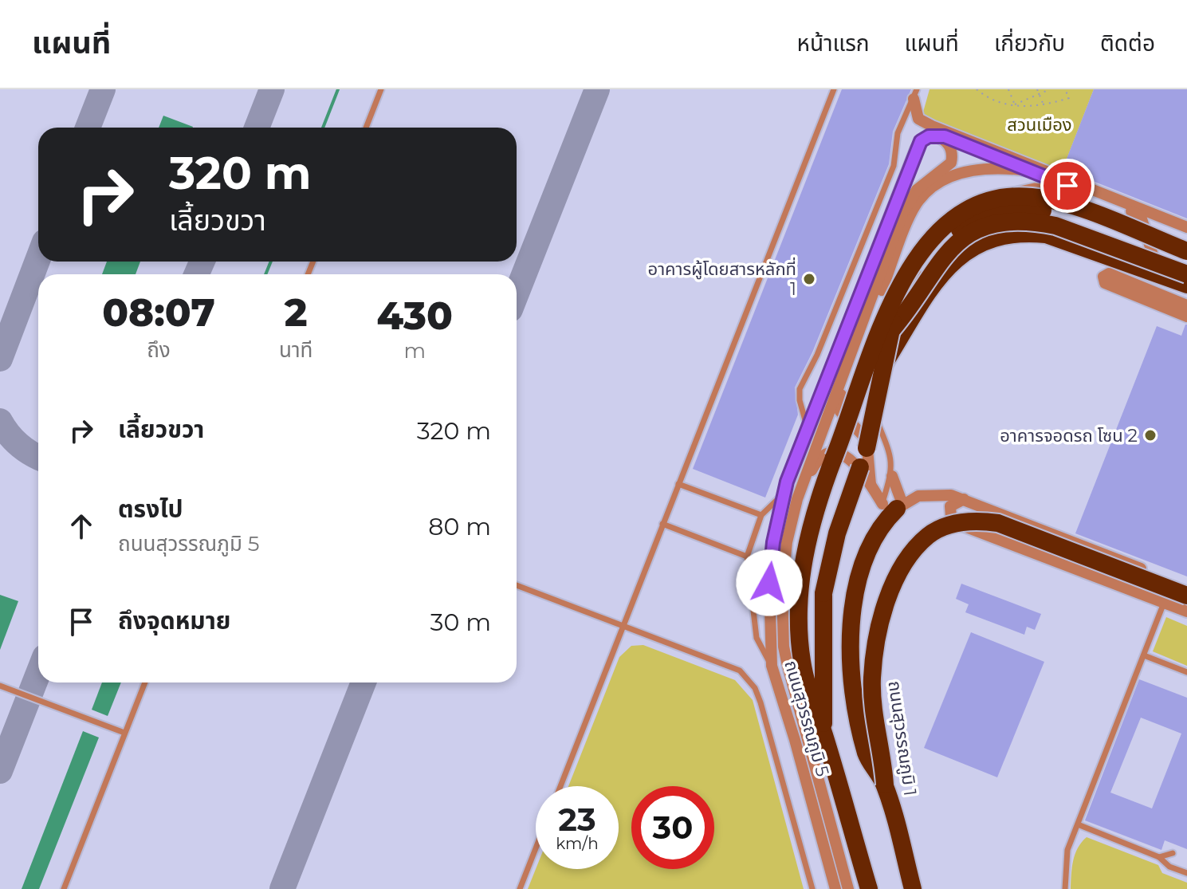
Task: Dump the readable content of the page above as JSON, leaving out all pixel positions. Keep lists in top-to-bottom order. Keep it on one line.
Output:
{"streets":{"highway":["ถนนสุวรรณภูมิ 1"],"street":["ถนนสุวรรณภูมิ 5"]},"parks":["สวนเมือง"],"places":["อาคารผู้โดยสารหลักที่ 1","อาคารจอดรถ โซน 2"],"page":{"header":"แผนที่","nav":["หน้าแรก","แผนที่","เกี่ยวกับ","ติดต่อ"],"turn":["320 m","เลี้ยวขวา"],"eta":["08:07","ถึง","2","นาที","430","m"],"list":[{"name":"เลี้ยวขวา","value":"320 m"},{"name":"ตรงไป","note":"ถนนสุวรรณภูมิ 5","value":"80 m"},{"name":"ถึงจุดหมาย","value":"30 m"}],"speed":"23 km/h","limit":"30"}}
